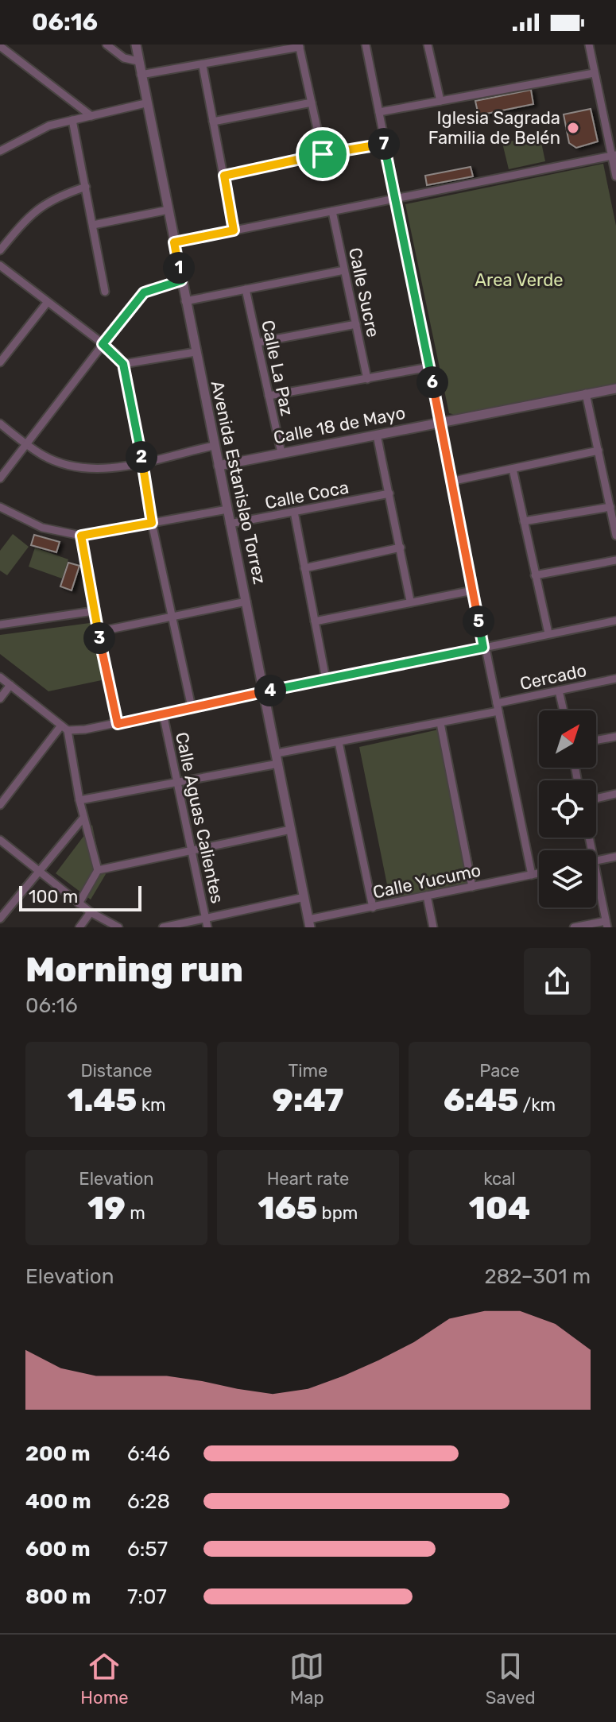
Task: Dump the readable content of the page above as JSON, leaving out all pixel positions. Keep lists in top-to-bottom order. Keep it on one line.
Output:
{"streets":{"street":["Calle Sucre","Calle La Paz","Calle 18 de Mayo","Avenida Estanislao Torrez","Calle Coca","Cercado","Calle Aguas Calientes","Calle Yucumo"]},"crossings":[["Calle La Paz","Calle 18 de Mayo"],["Calle 18 de Mayo","Avenida Estanislao Torrez"],["Avenida Estanislao Torrez","Calle Coca"],["Avenida Estanislao Torrez","Cercado"],["Avenida Estanislao Torrez","Calle Yucumo"]],"parks":["Area Verde"],"places":["Iglesia Sagrada Familia de Belén"],"scale_bar":"100 m","north":"top right","page":{"status":"06:16","pins":["7","1","6","2","5","3","4"],"scale":"100 m","heading":["Morning run","06:16"],"stats":[["Distance","1.45 km"],["Time","9:47"],["Pace","6:45 /km"],["Elevation","19 m"],["Heart rate","165 bpm"],["kcal","104"]],"chart":["Elevation","282–301 m"],"list":[{"name":"200 m","note":"6:46"},{"name":"400 m","note":"6:28"},{"name":"600 m","note":"6:57"},{"name":"800 m","note":"7:07"}],"tabs":["Home","Map","Saved"]}}
